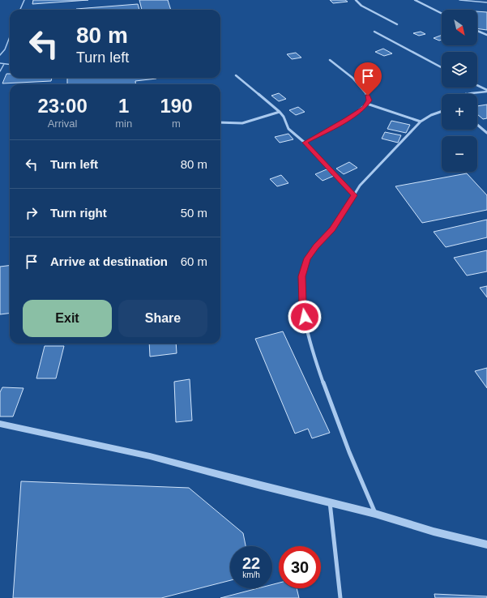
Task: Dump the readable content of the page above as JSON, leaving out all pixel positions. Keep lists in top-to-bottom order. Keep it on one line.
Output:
{"north":"bottom right","page":{"map_buttons":["+","−"],"turn":["80 m","Turn left"],"eta":["23:00","Arrival","1","min","190","m"],"list":[{"name":"Turn left","value":"80 m"},{"name":"Turn right","value":"50 m"},{"name":"Arrive at destination","value":"60 m"}],"buttons":["Exit","Share"],"speed":"22 km/h","limit":"30"}}
